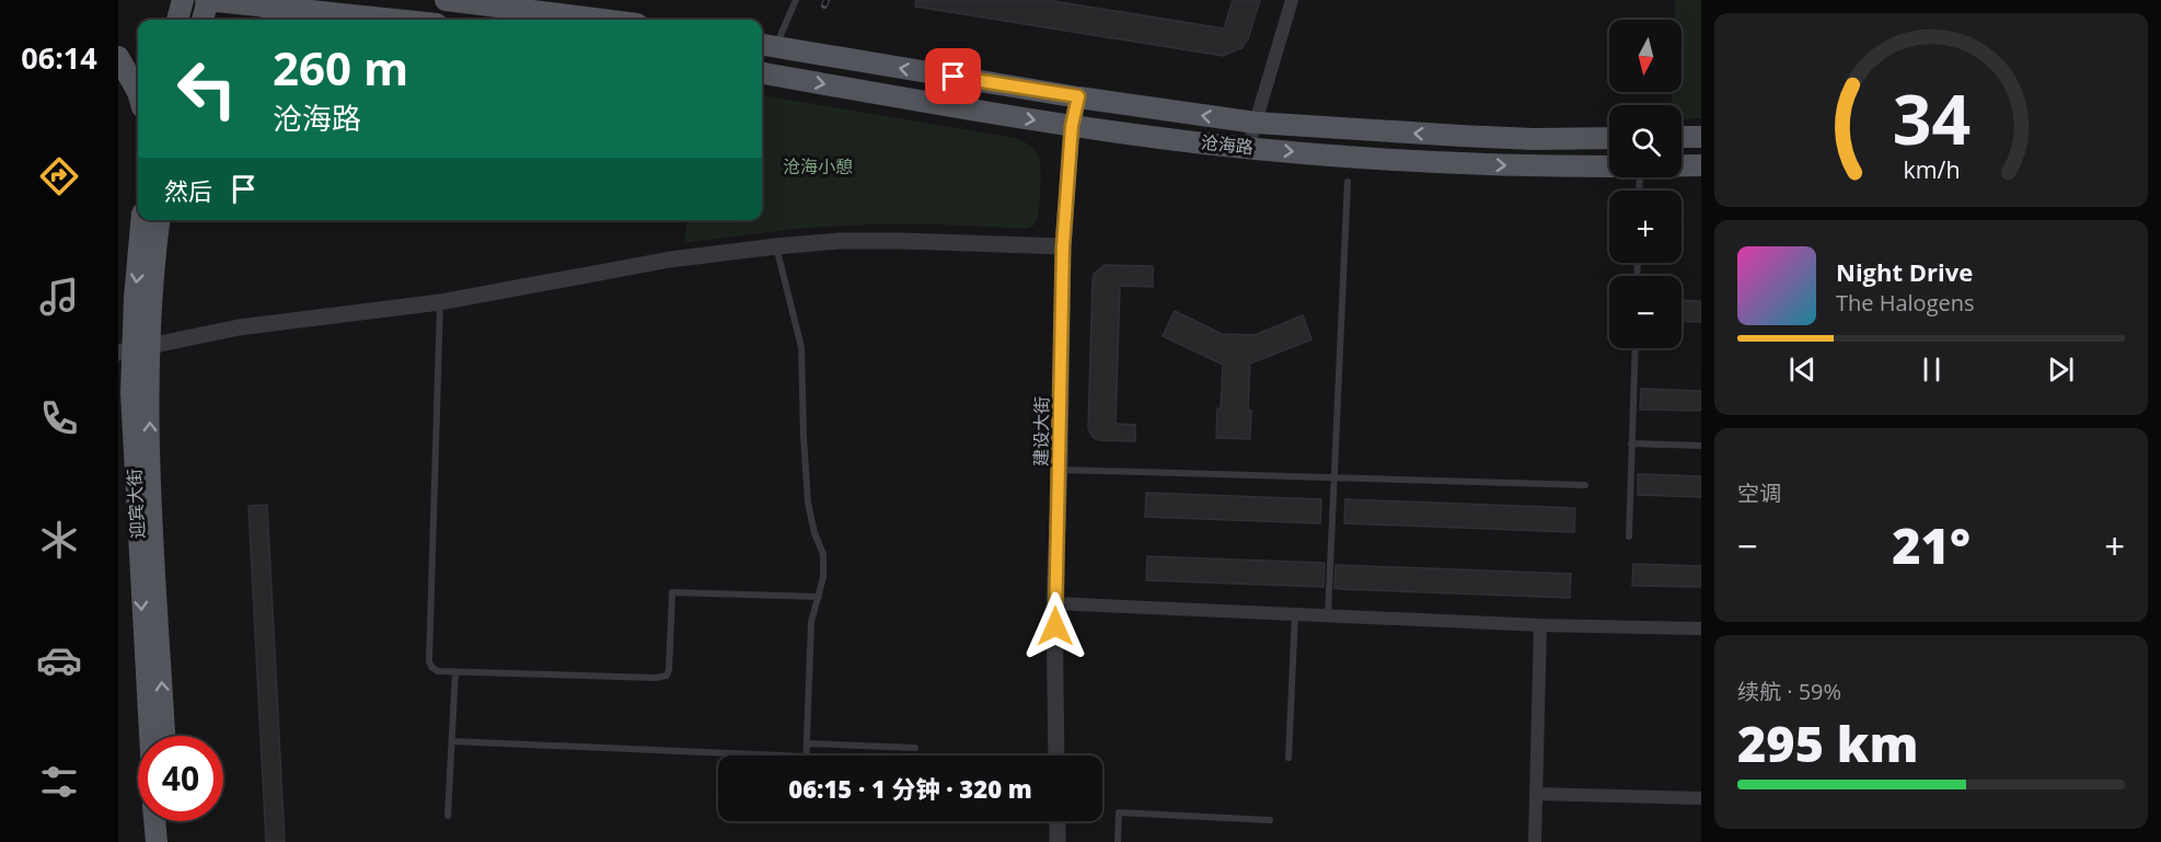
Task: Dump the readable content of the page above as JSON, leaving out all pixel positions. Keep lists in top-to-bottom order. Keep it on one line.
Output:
{"streets":{"main road":["沧海路","迎宾大街"],"street":["建设大街"]},"crossings":[["沧海路","建设大街"]],"parks":["沧海小憩"],"north":"bottom","page":{"tabs":"06:14","map_buttons":["+","−"],"turn":["260 m","沧海路"],"then":"然后","song":["Night Drive","The Halogens"],"tile":["空调",["续航 · 59%","295 km"]],"heat":["−","21°","+"],"limit":"40","trip":"06:15 · 1 分钟 · 320 m","gauge":["34","km/h"]}}
